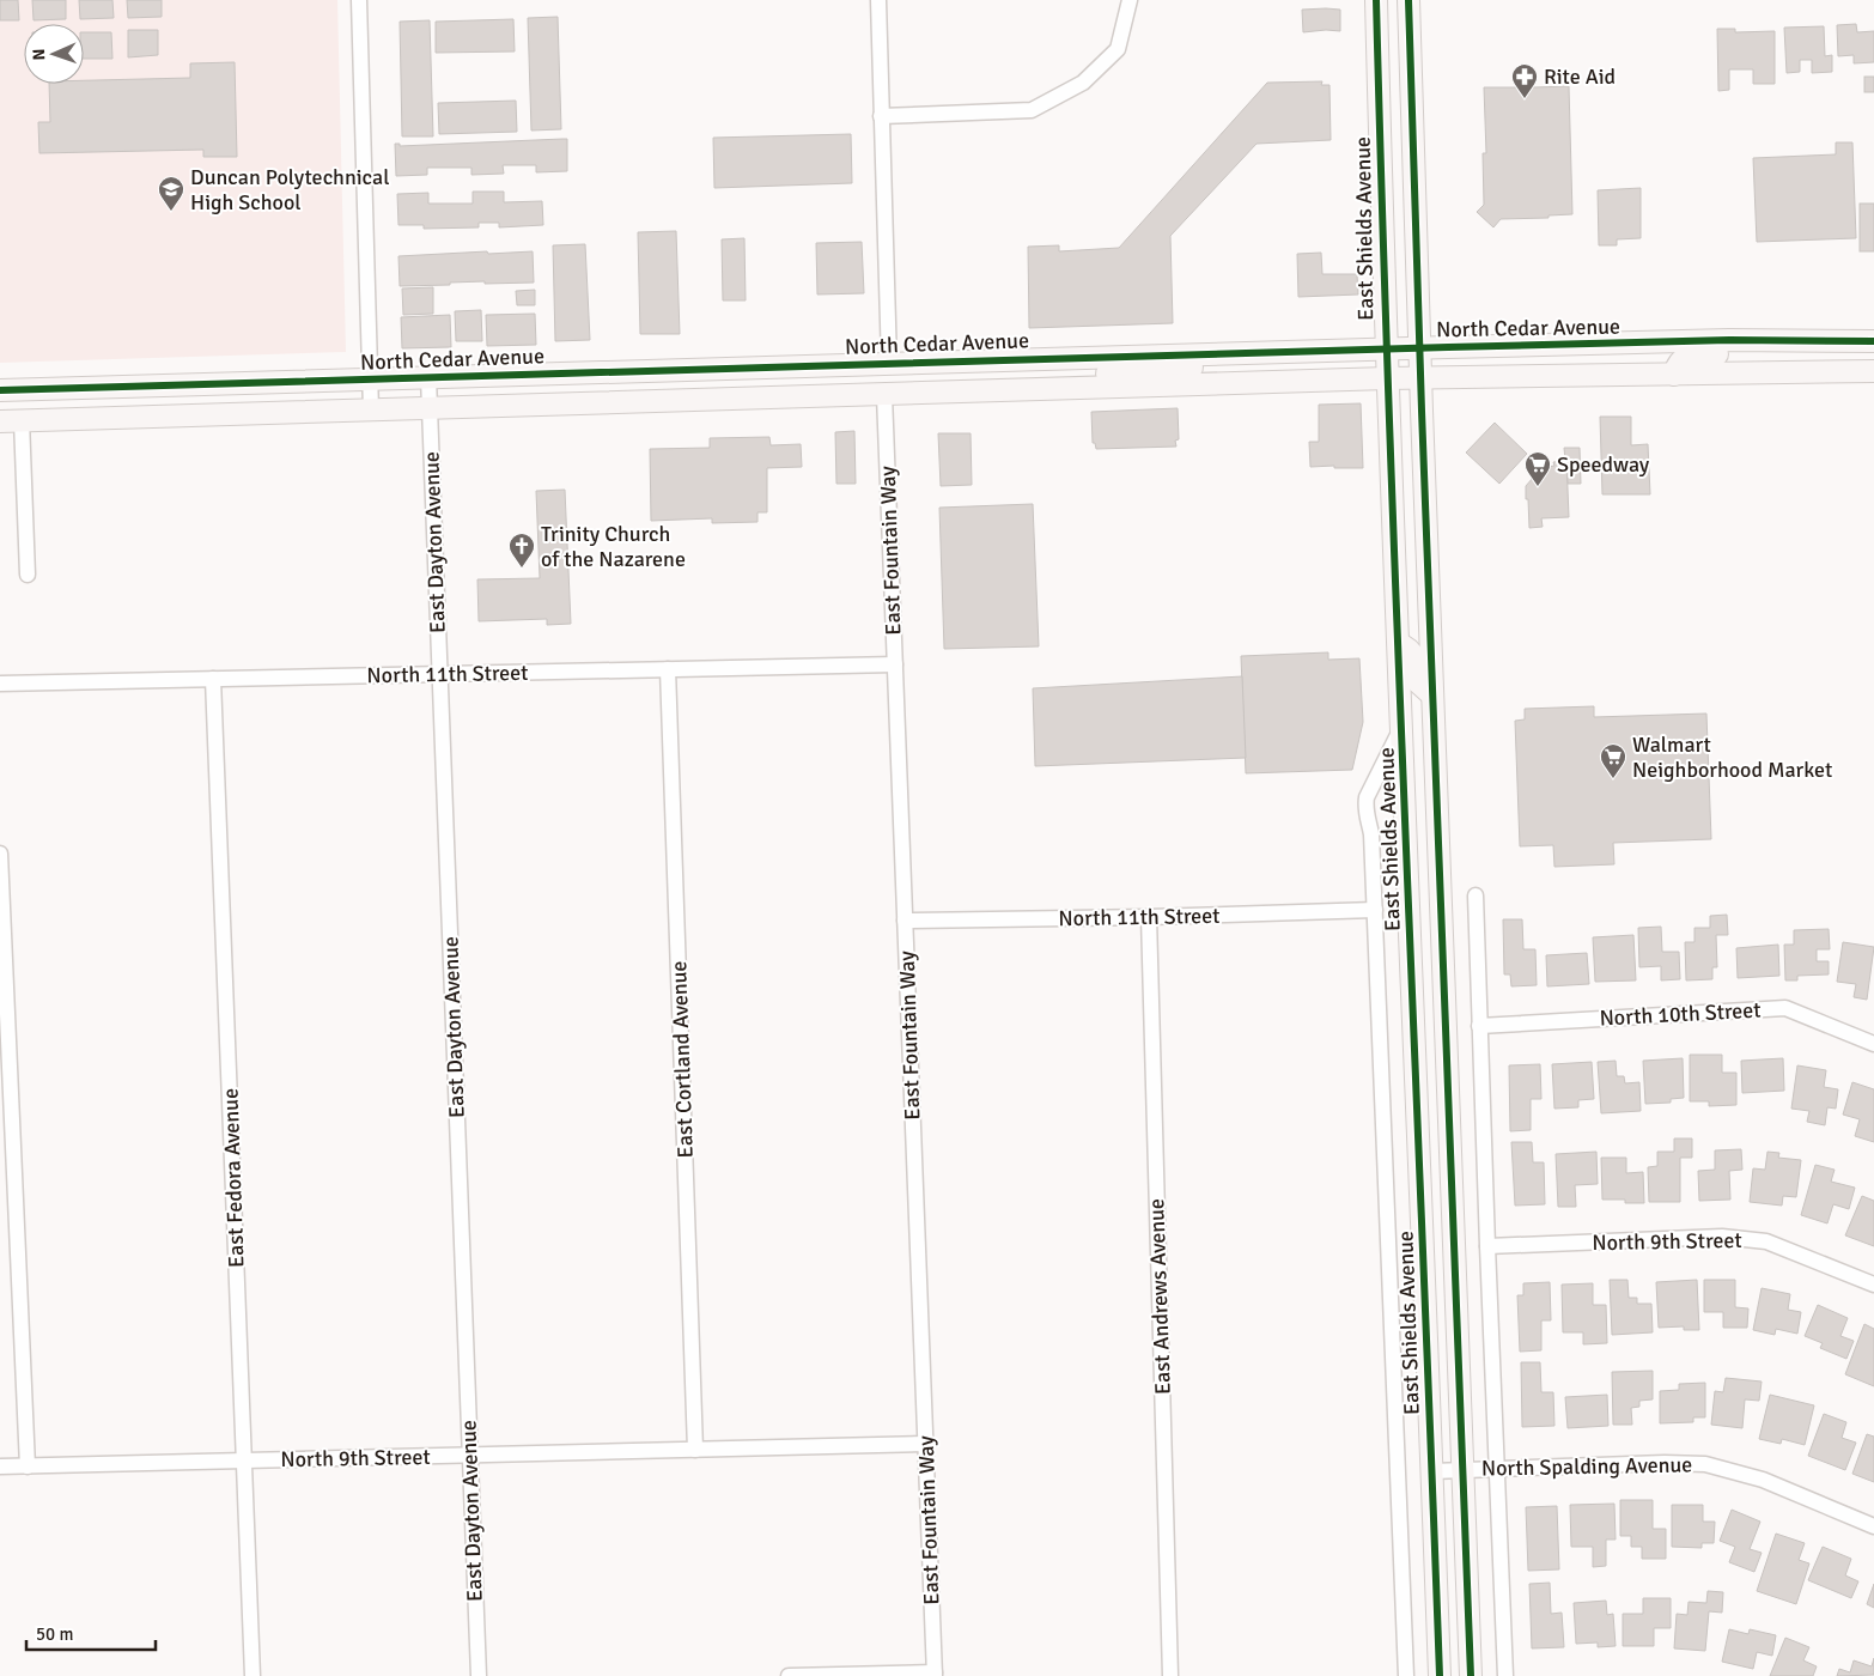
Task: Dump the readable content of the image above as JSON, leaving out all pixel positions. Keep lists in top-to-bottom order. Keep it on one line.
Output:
{"streets":{"main road":["East Shields Avenue","North Cedar Avenue"],"street":["East Dayton Avenue","East Fountain Way","North 11th Street","North 10th Street","East Cortland Avenue","East Fedora Avenue","North 9th Street","East Andrews Avenue","North Spalding Avenue"]},"crossings":[["East Shields Avenue","North Cedar Avenue"],["East Shields Avenue","North Spalding Avenue"],["North Cedar Avenue","East Dayton Avenue"],["East Dayton Avenue","North 11th Street"],["East Dayton Avenue","North 9th Street"],["East Fountain Way","North 11th Street"],["East Fountain Way","North 9th Street"],["North 11th Street","East Cortland Avenue"],["North 11th Street","East Fedora Avenue"],["North 11th Street","East Andrews Avenue"],["East Cortland Avenue","North 9th Street"],["East Fedora Avenue","North 9th Street"]],"places":{"pharmacy":["Rite Aid"],"school or university":["Duncan Polytechnical High School"],"supermarket":["Speedway","Walmart Neighborhood Market"],"church":["Trinity Church of the Nazarene"]},"scale_bar":"50 m","north":"left"}
